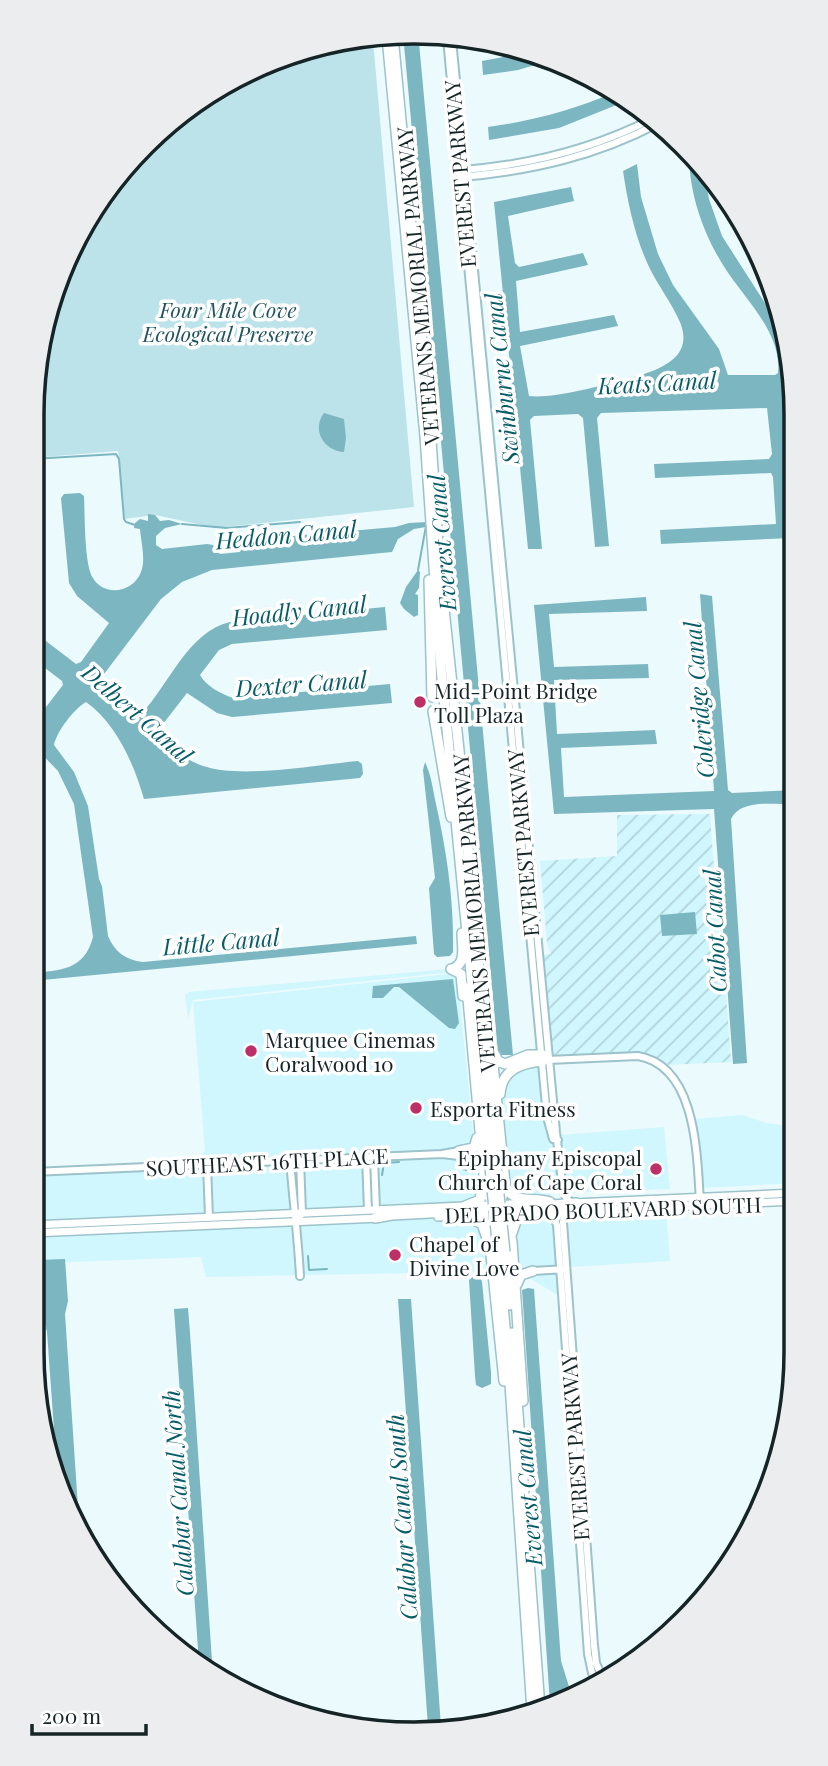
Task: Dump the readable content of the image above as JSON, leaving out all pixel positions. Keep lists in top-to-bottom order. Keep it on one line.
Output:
{"streets":{"highway":["VETERANS MEMORIAL PARKWAY"],"main road":["DEL PRADO BOULEVARD SOUTH"],"street":["EVEREST PARKWAY","SOUTHEAST 16TH PLACE"]},"crossings":[["EVEREST PARKWAY","VETERANS MEMORIAL PARKWAY"],["EVEREST PARKWAY","DEL PRADO BOULEVARD SOUTH"],["VETERANS MEMORIAL PARKWAY","DEL PRADO BOULEVARD SOUTH"]],"water":["Swinburne Canal","Keats Canal","Heddon Canal","Everest Canal","Hoadly Canal","Dexter Canal","Coleridge Canal","Delbert Canal","Cabot Canal","Little Canal","Calabar Canal North","Calabar Canal South"],"parks":["Four Mile Cove Ecological Preserve"],"places":["Mid-Point Bridge Toll Plaza","Marquee Cinemas Coralwood 10","Esporta Fitness","Epiphany Episcopal Church of Cape Coral","Chapel of Divine Love"],"scale_bar":"200 m"}
